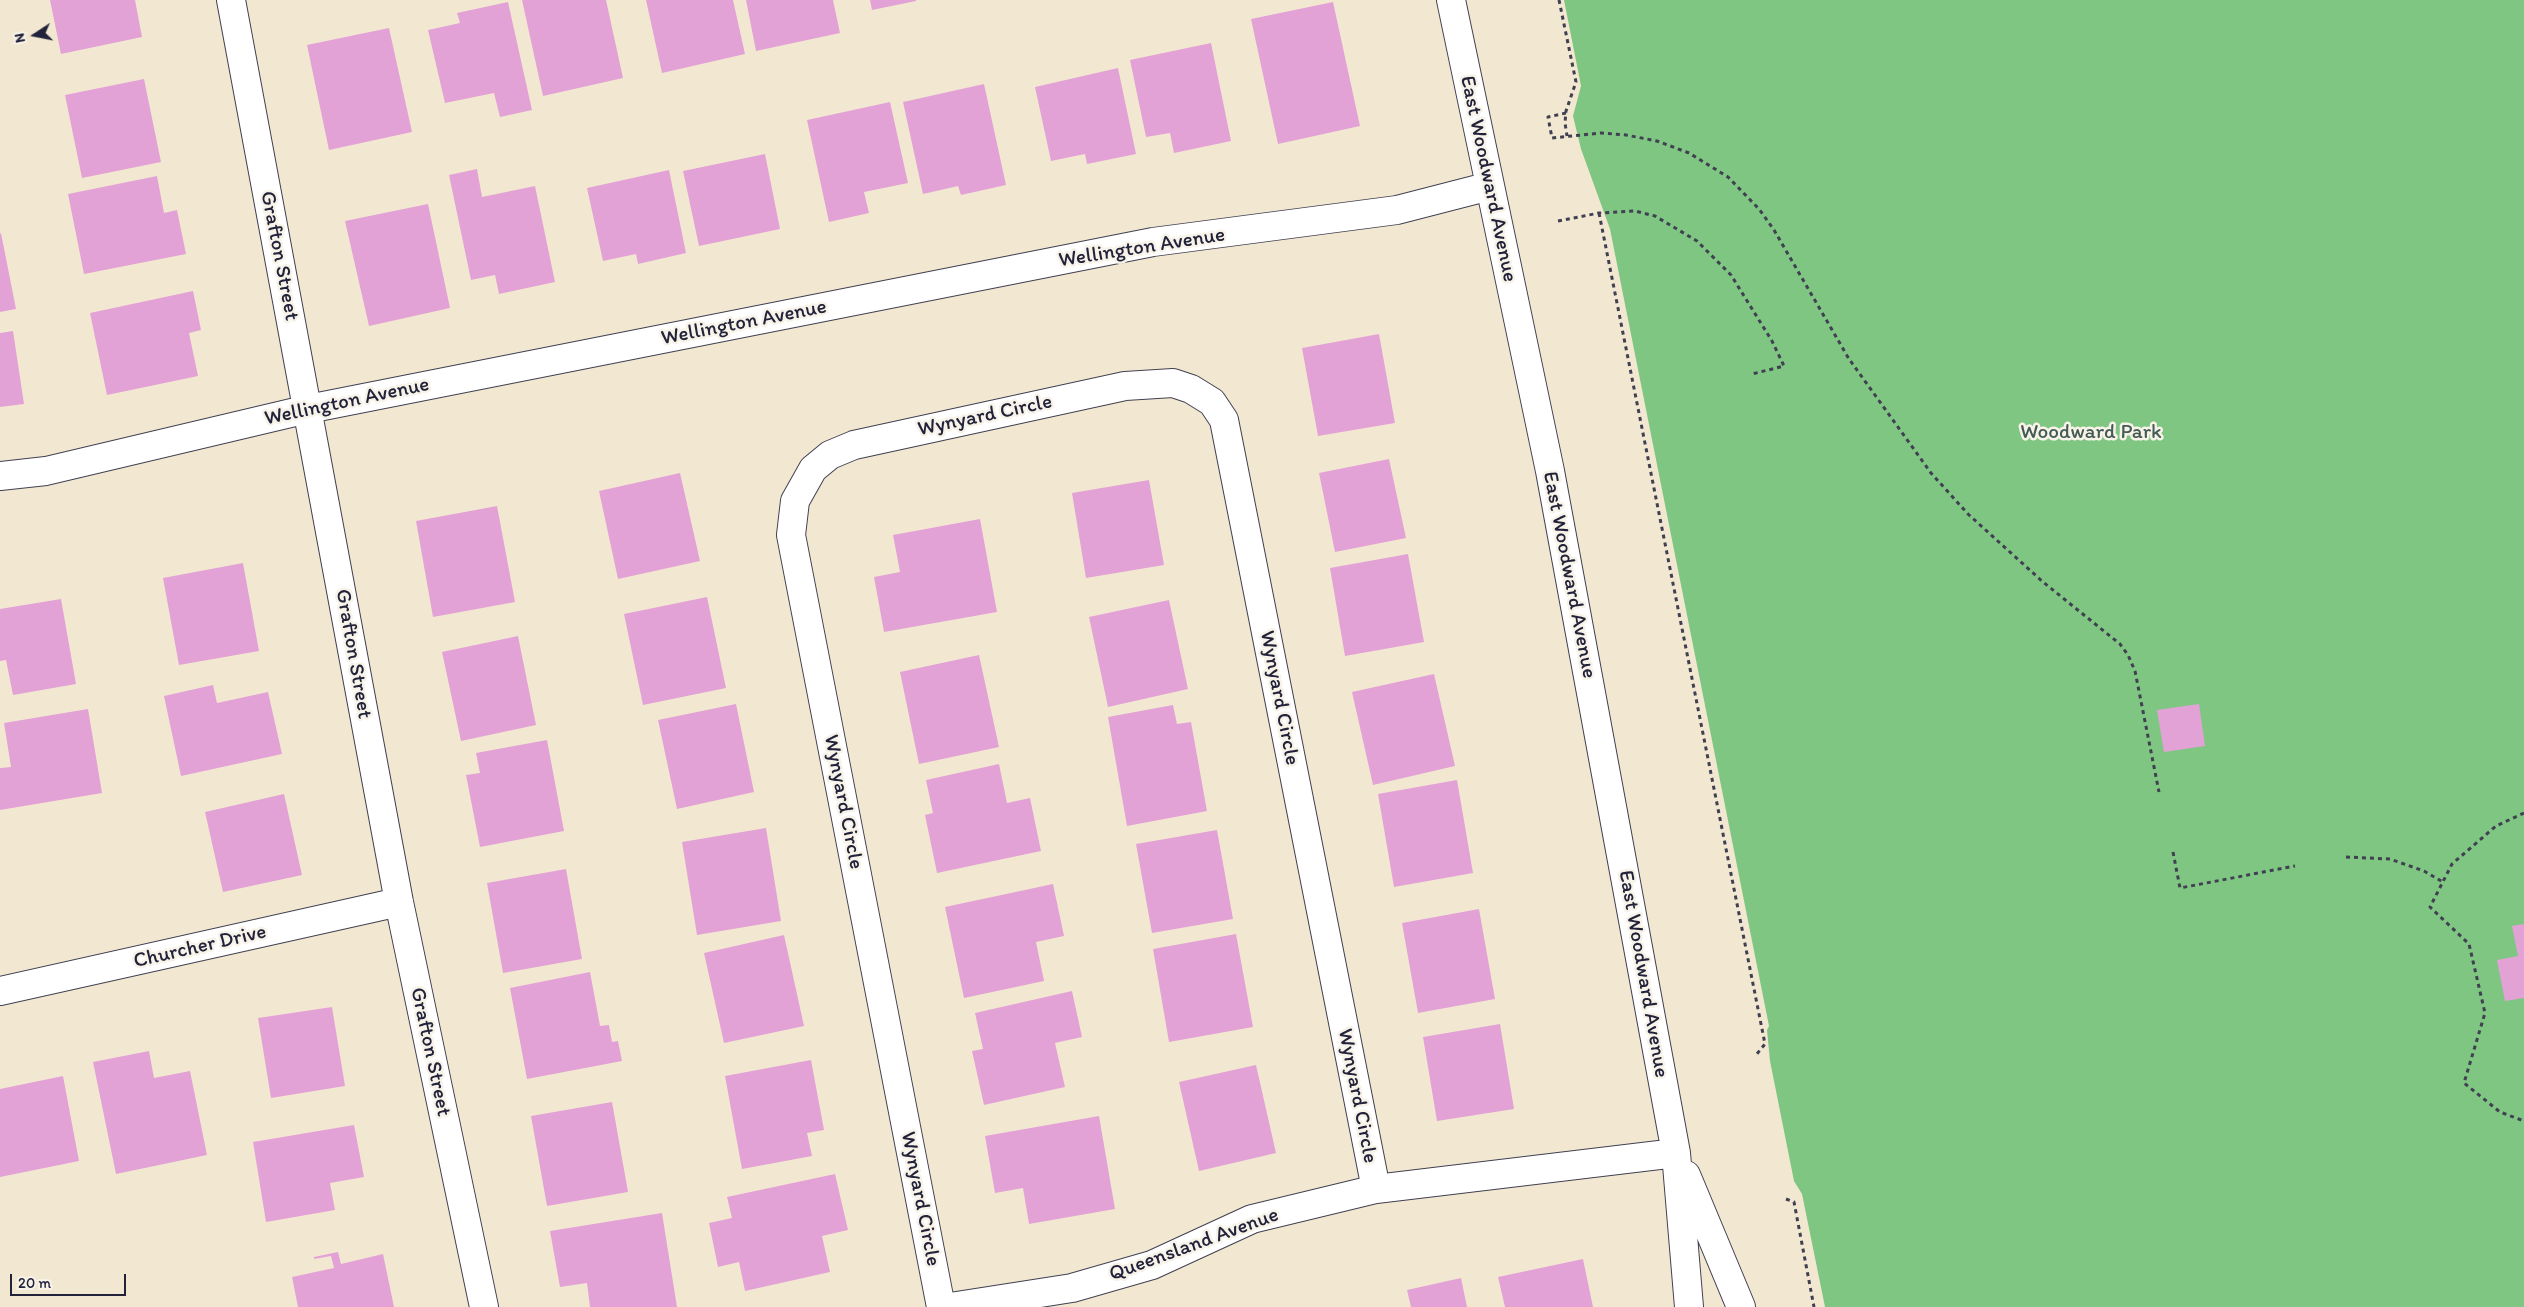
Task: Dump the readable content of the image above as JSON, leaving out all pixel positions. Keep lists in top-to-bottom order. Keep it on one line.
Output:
{"streets":{"street":["East Woodward Avenue","Wellington Avenue","Grafton Street","Wynyard Circle","Churcher Drive","Queensland Avenue"]},"crossings":[["East Woodward Avenue","Wellington Avenue"],["East Woodward Avenue","Queensland Avenue"],["Wellington Avenue","Grafton Street"],["Grafton Street","Churcher Drive"],["Wynyard Circle","Queensland Avenue"]],"parks":["Woodward Park"],"scale_bar":"20 m","north":"left"}
